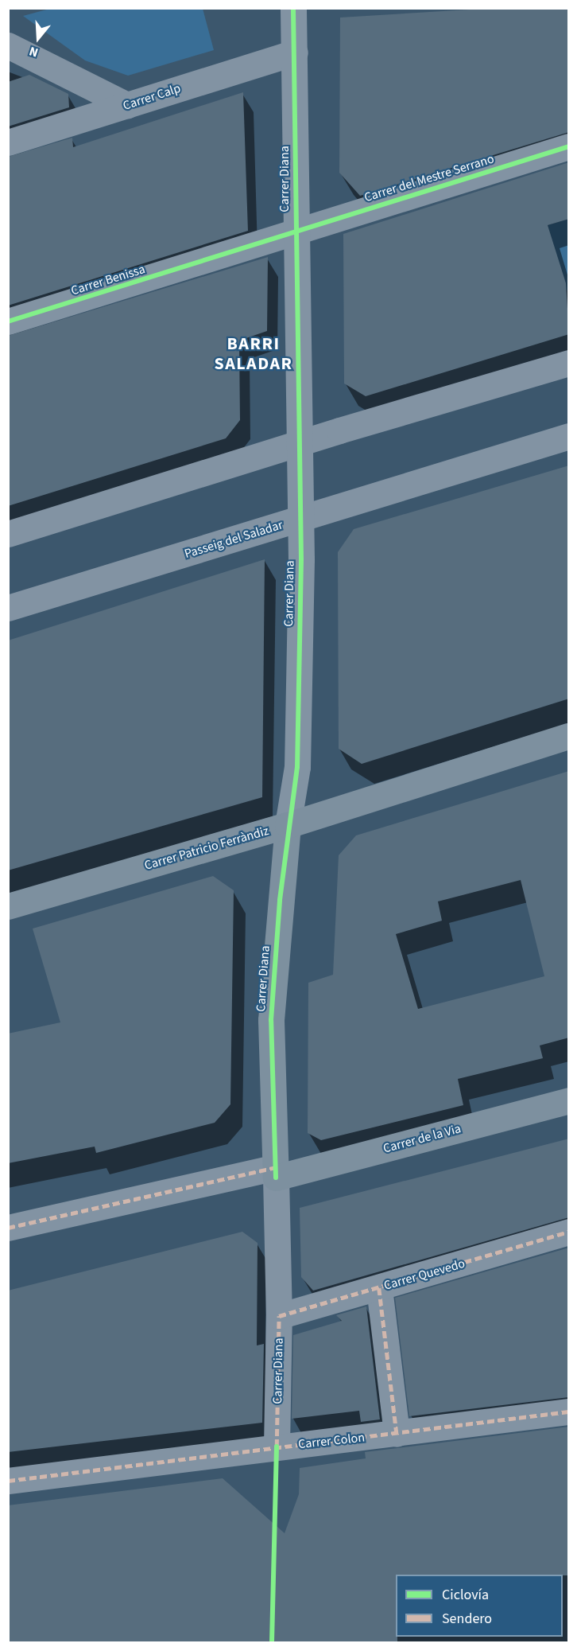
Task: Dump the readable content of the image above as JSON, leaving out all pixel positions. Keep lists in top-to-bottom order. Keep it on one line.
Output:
{"streets":{"main road":["Carrer Diana","Carrer Patricio Ferràndiz","Carrer de la Via"],"street":["Carrer Calp","Carrer del Mestre Serrano","Carrer Benissa","Passeig del Saladar","Carrer Quevedo","Carrer Colon"]},"crossings":[["Carrer Calp","Carrer Diana"],["Carrer del Mestre Serrano","Carrer Diana"],["Carrer del Mestre Serrano","Carrer Benissa"],["Carrer Diana","Carrer Benissa"],["Carrer Diana","Passeig del Saladar"],["Carrer Diana","Carrer Patricio Ferràndiz"],["Carrer Diana","Carrer de la Via"],["Carrer Diana","Carrer Quevedo"],["Carrer Diana","Carrer Colon"]],"districts":["BARRI SALADAR"],"legend":["Ciclovía","Sendero"],"north":"bottom"}
